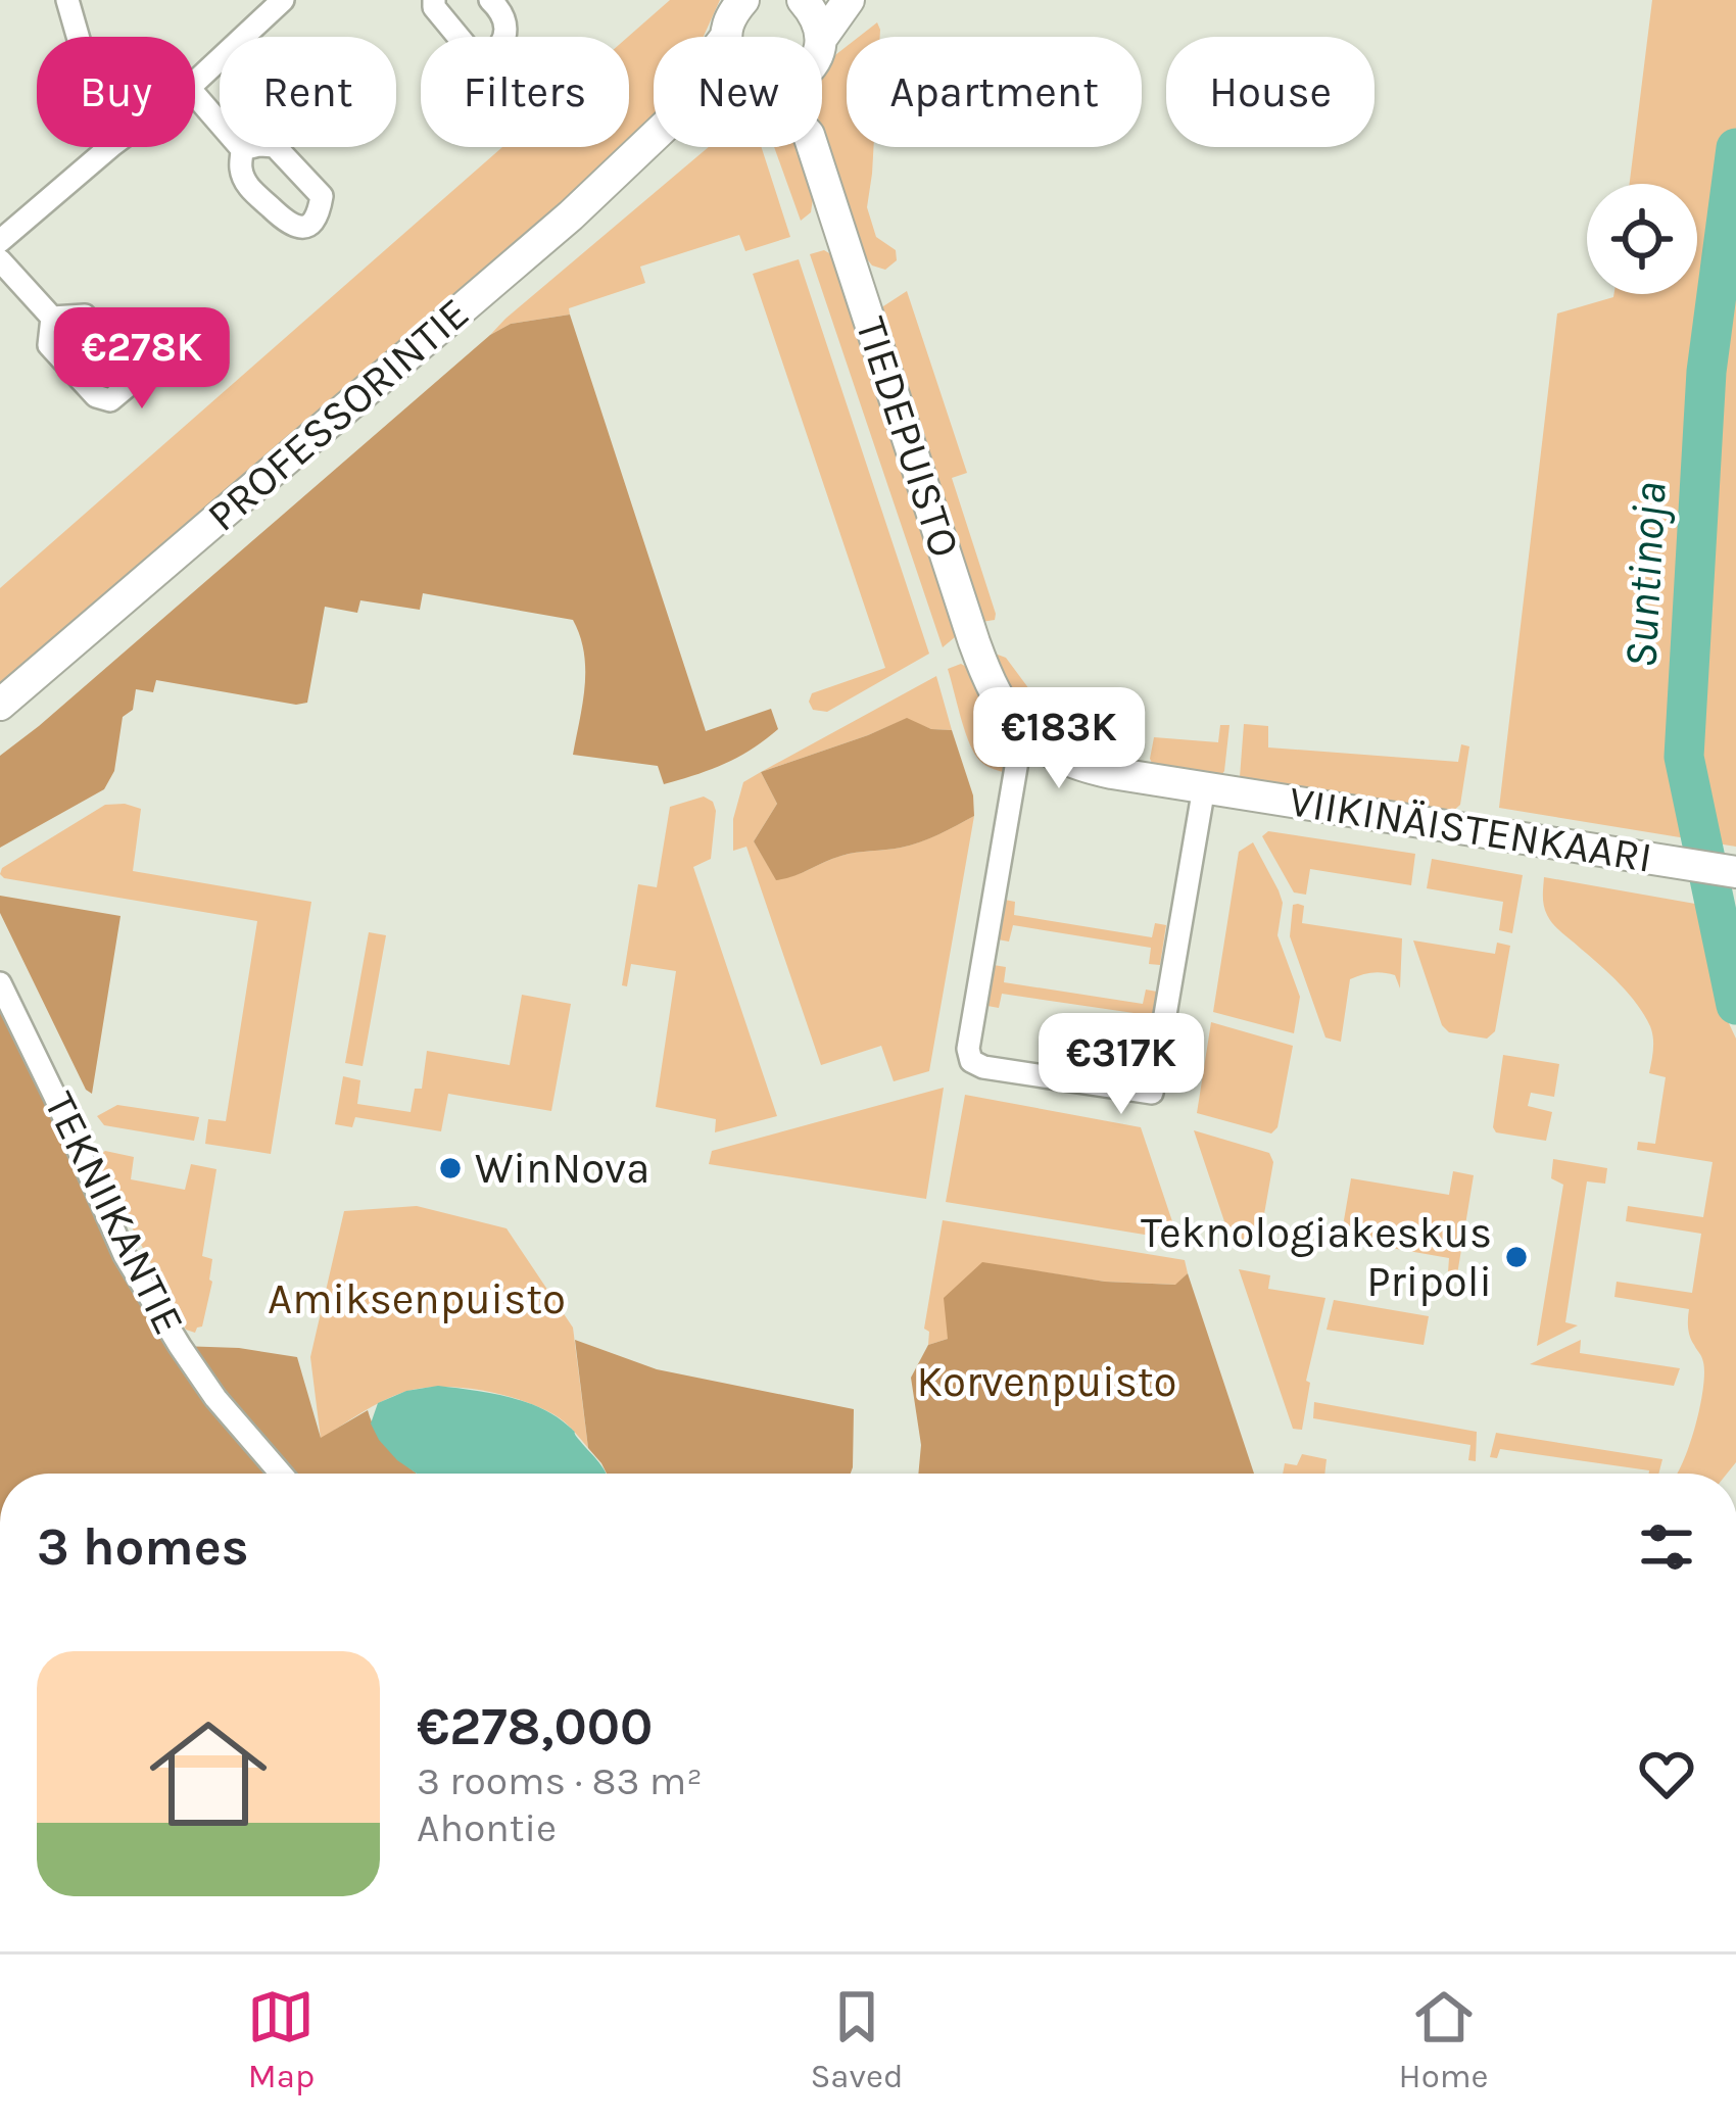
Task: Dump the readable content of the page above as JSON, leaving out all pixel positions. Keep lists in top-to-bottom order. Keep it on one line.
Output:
{"streets":{"street":["PROFESSORINTIE","TIEDEPUISTO","VIIKINÄISTENKAARI","TEKNIIKANTIE"]},"crossings":[["TIEDEPUISTO","VIIKINÄISTENKAARI"]],"water":["Suntinoja"],"parks":["Amiksenpuisto","Korvenpuisto"],"places":["WinNova","Teknologiakeskus Pripoli"],"page":{"chip":["Buy","Rent","Filters","New","Apartment","House"],"price":["€278K","€183K","€317K"],"heading":"3 homes","list":[{"name":"€278,000","note":"3 rooms · 83 m² · Ahontie"}],"tabs":["Map","Saved","Home"]}}
